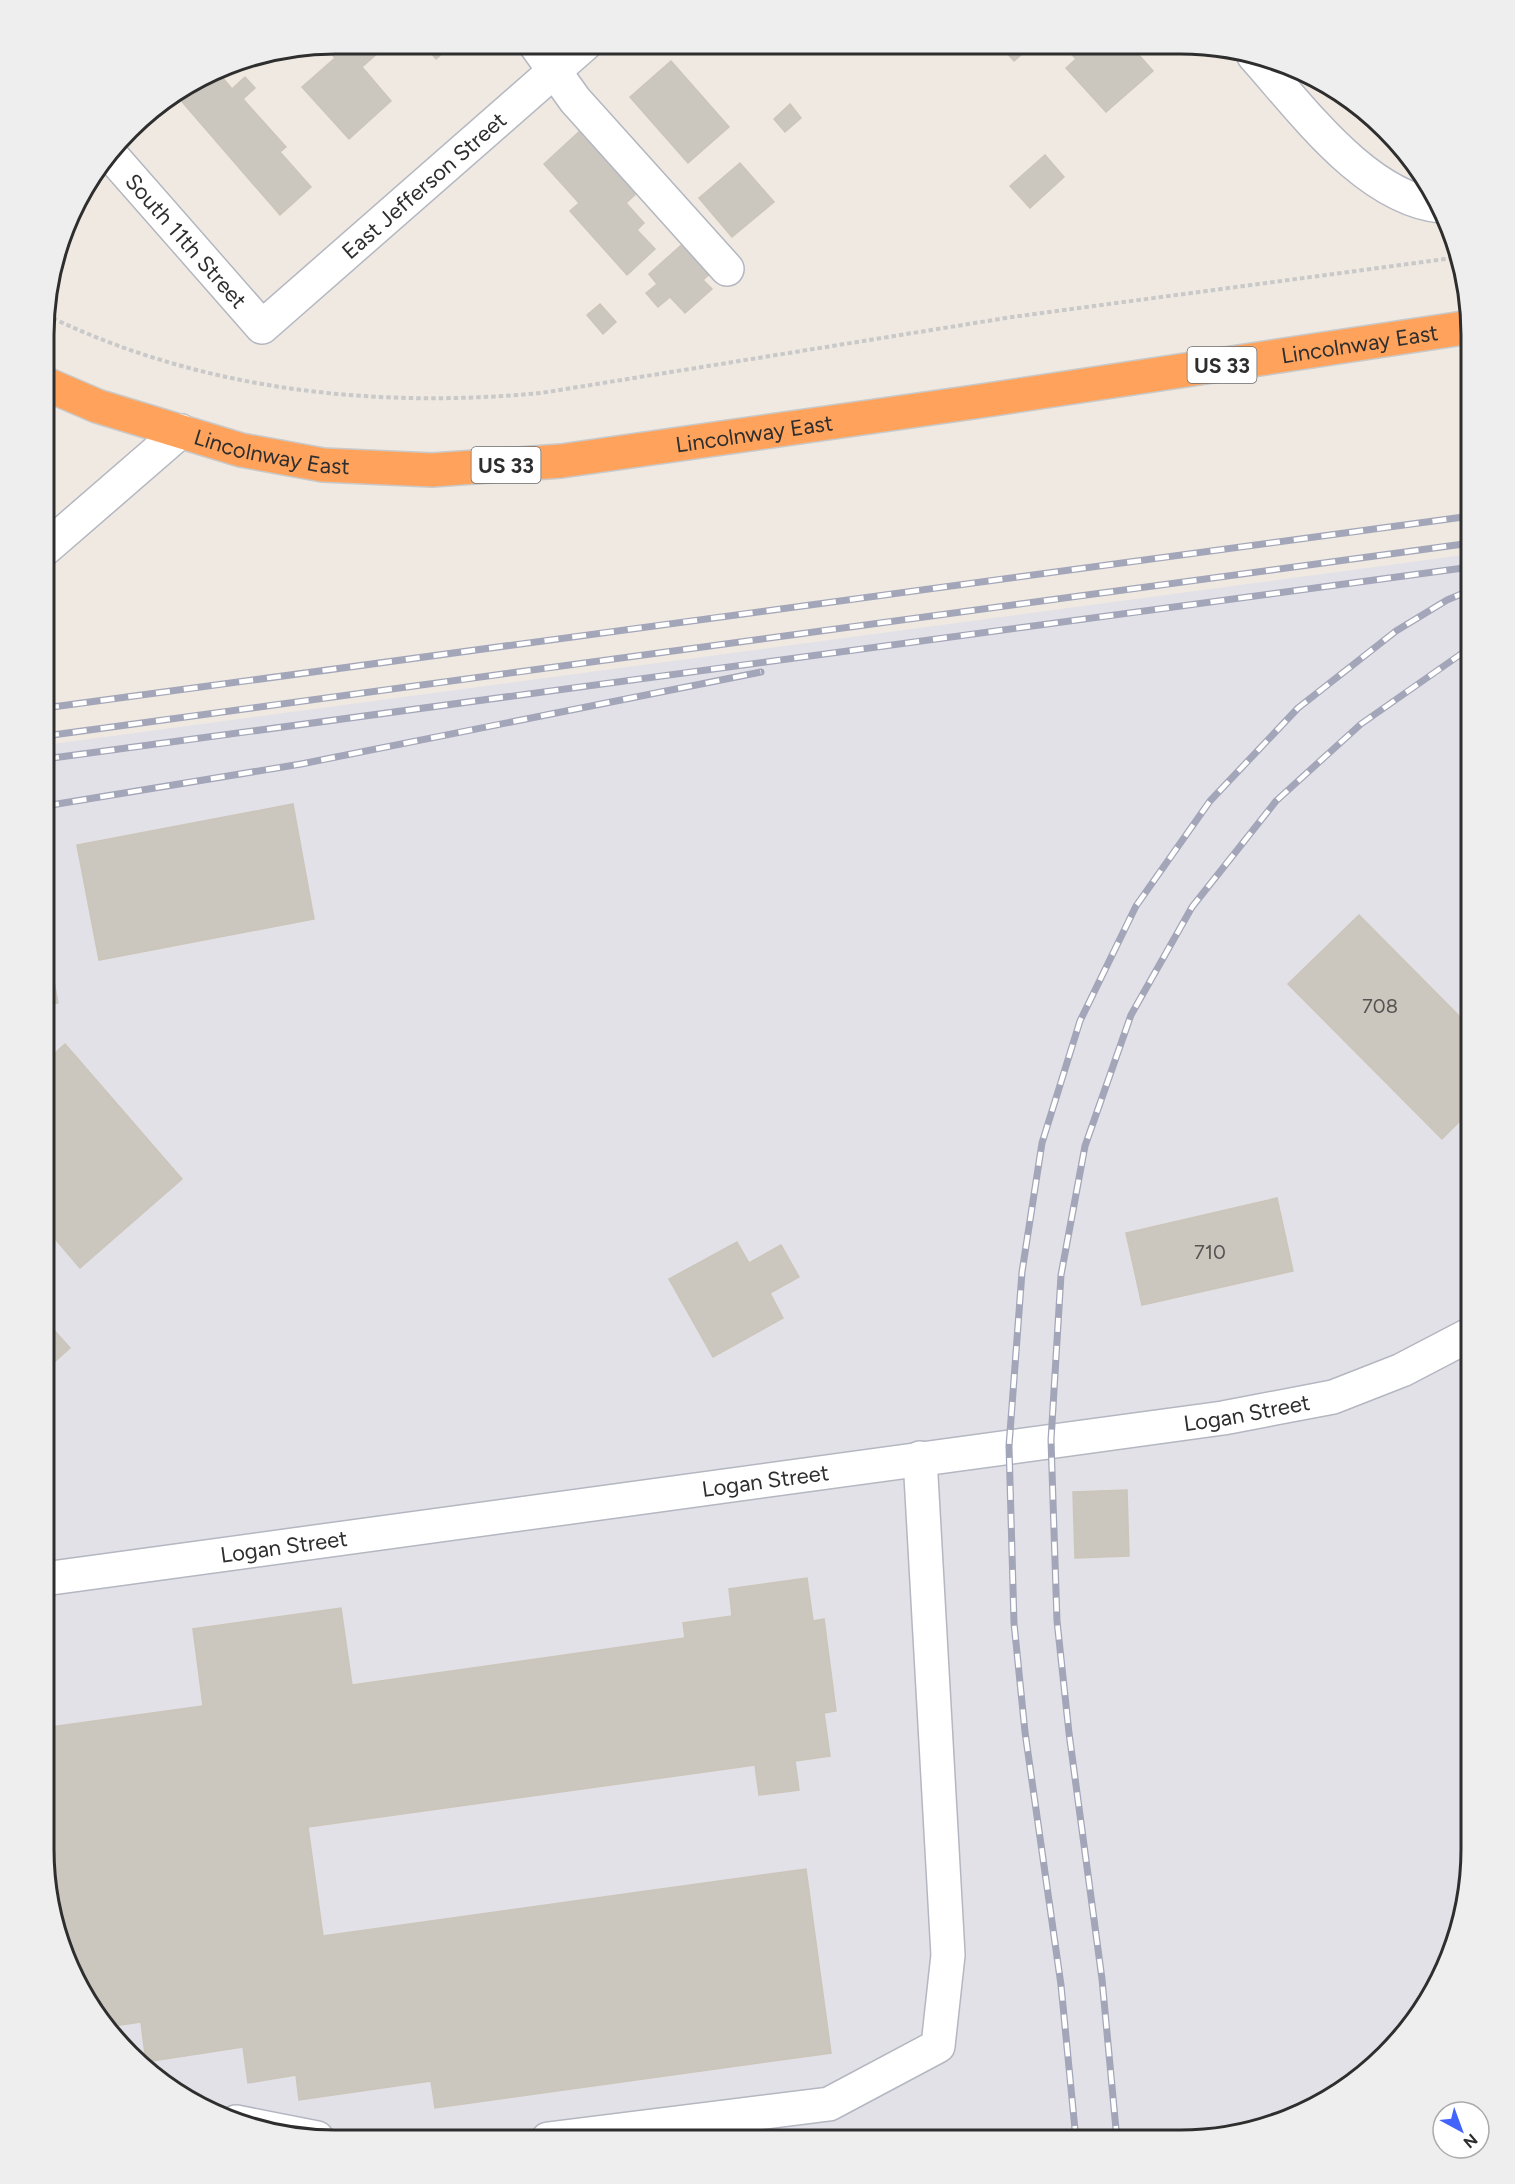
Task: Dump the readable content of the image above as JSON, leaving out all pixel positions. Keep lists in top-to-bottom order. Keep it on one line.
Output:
{"streets":{"highway":["Lincolnway East","US 33"],"street":["East Jefferson Street","South 11th Street","Logan Street"]},"crossings":[["East Jefferson Street","South 11th Street"]],"house_numbers":["708","710"],"north":"bottom right"}
